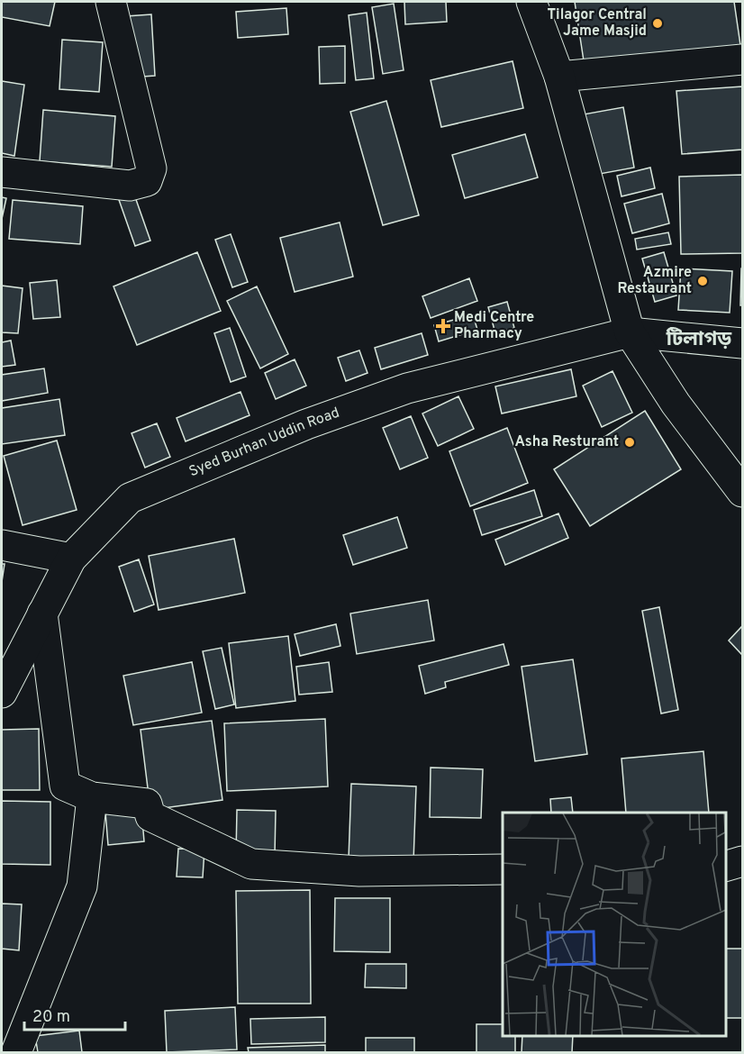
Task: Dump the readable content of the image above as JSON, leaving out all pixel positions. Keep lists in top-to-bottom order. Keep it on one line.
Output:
{"streets":{"main road":["Syed Burhan Uddin Road"]},"districts":["টিলাগড়"],"places":{"other":["Tilagor Central Jame Masjid","Azmire Restaurant","Asha Resturant"],"health":["Medi Centre Pharmacy"]},"scale_bar":"20 m"}
